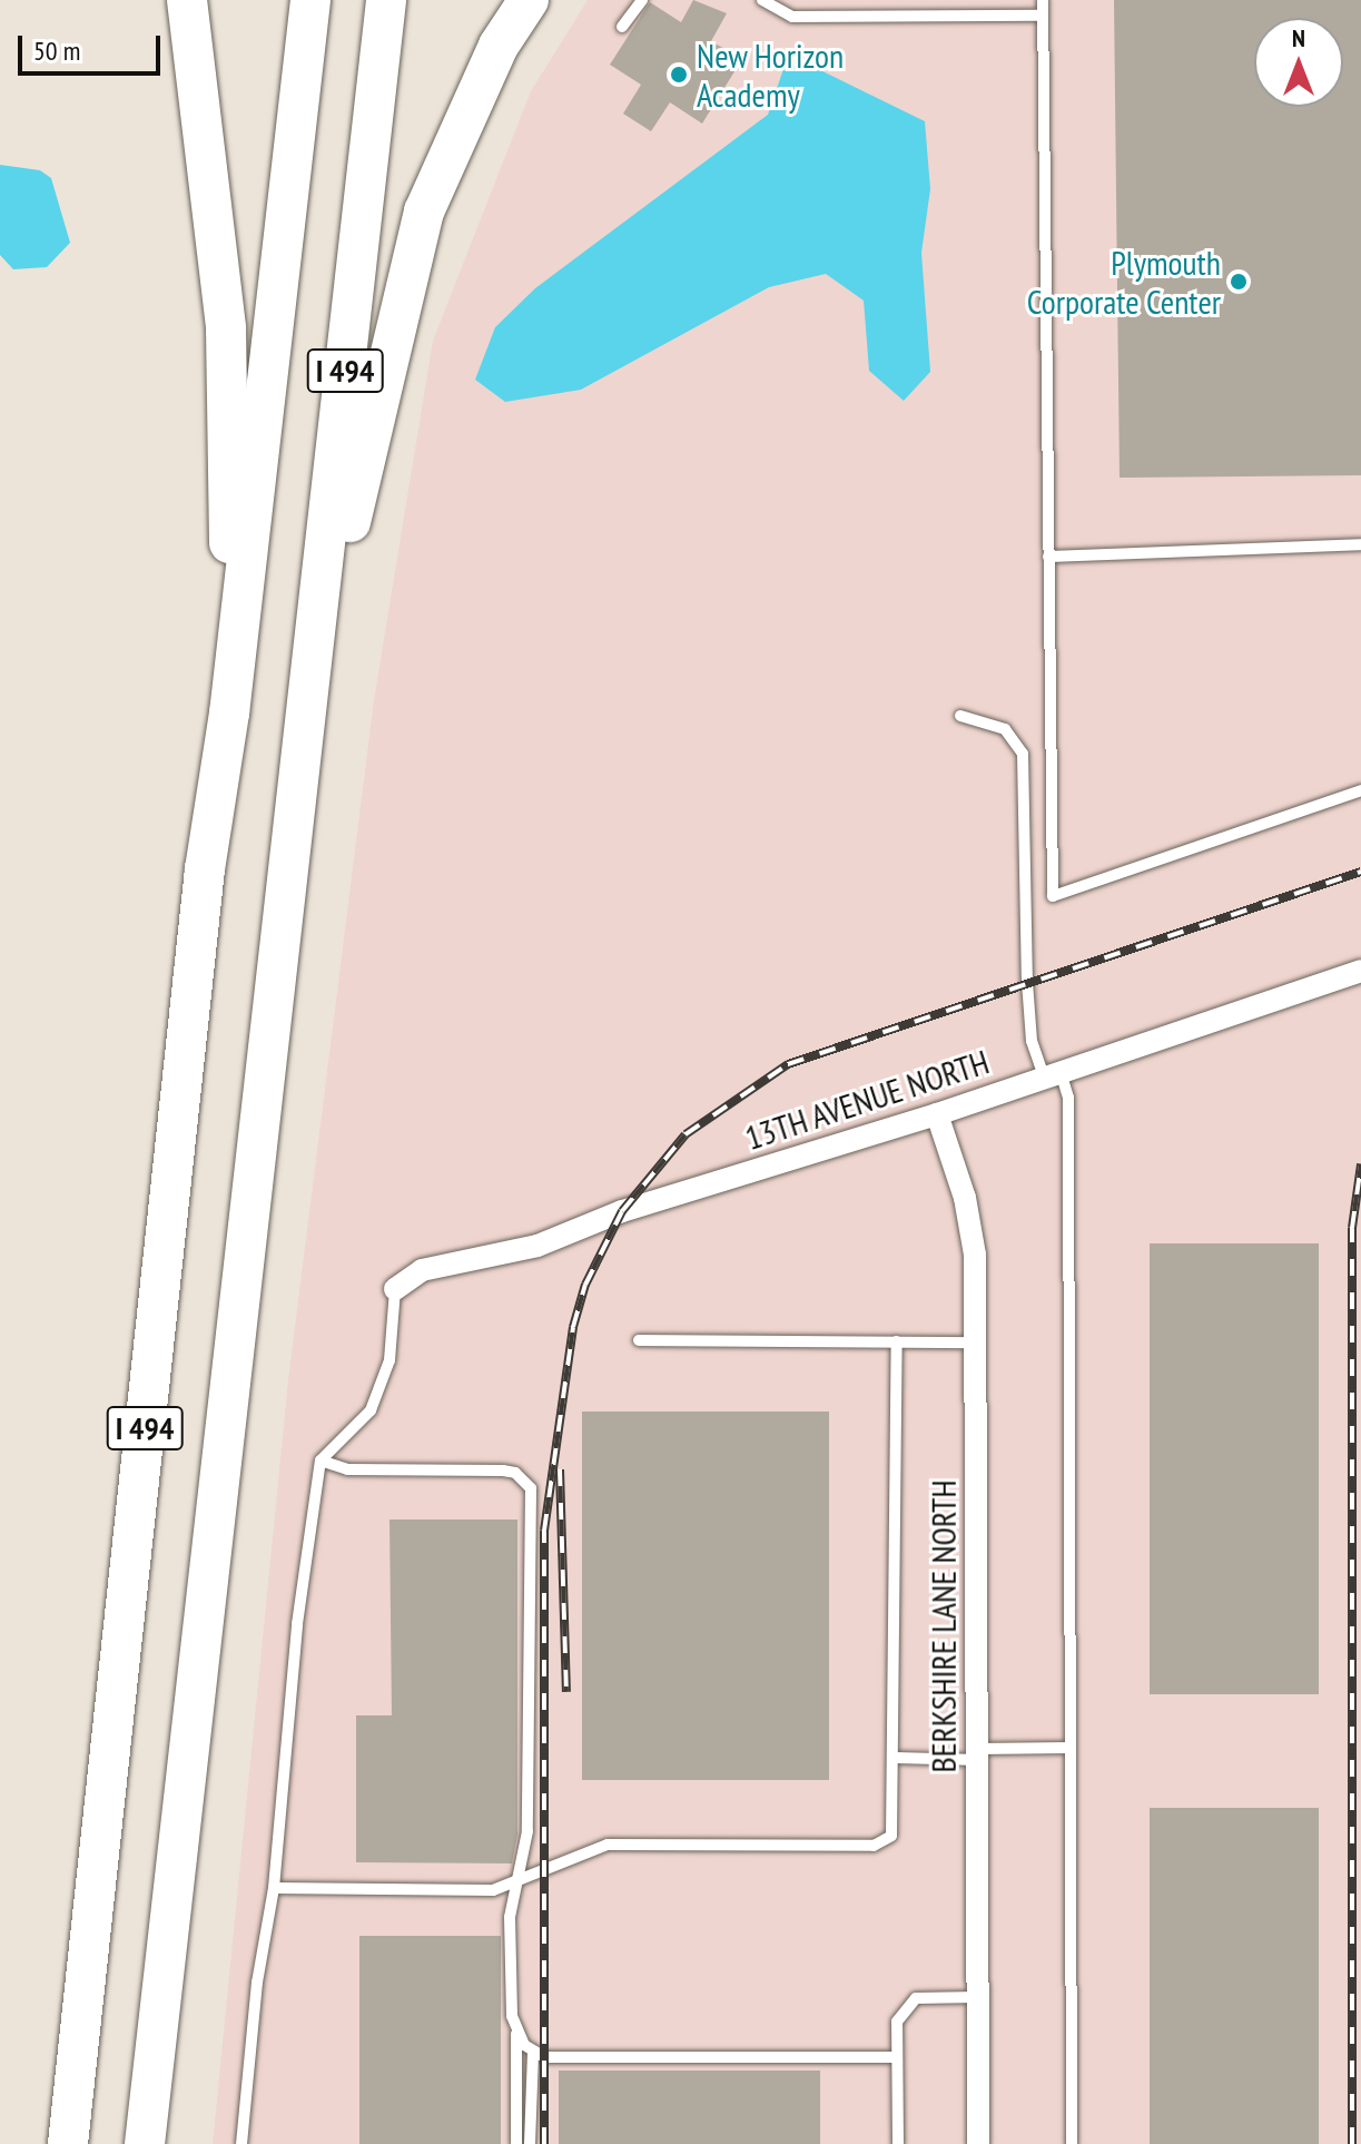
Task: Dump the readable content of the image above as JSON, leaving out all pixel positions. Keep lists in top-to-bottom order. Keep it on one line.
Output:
{"streets":{"highway":["I 494"],"street":["13TH AVENUE NORTH","BERKSHIRE LANE NORTH"]},"crossings":[["13TH AVENUE NORTH","BERKSHIRE LANE NORTH"]],"places":["New Horizon Academy","Plymouth Corporate Center"],"scale_bar":"50 m","north":"top"}
